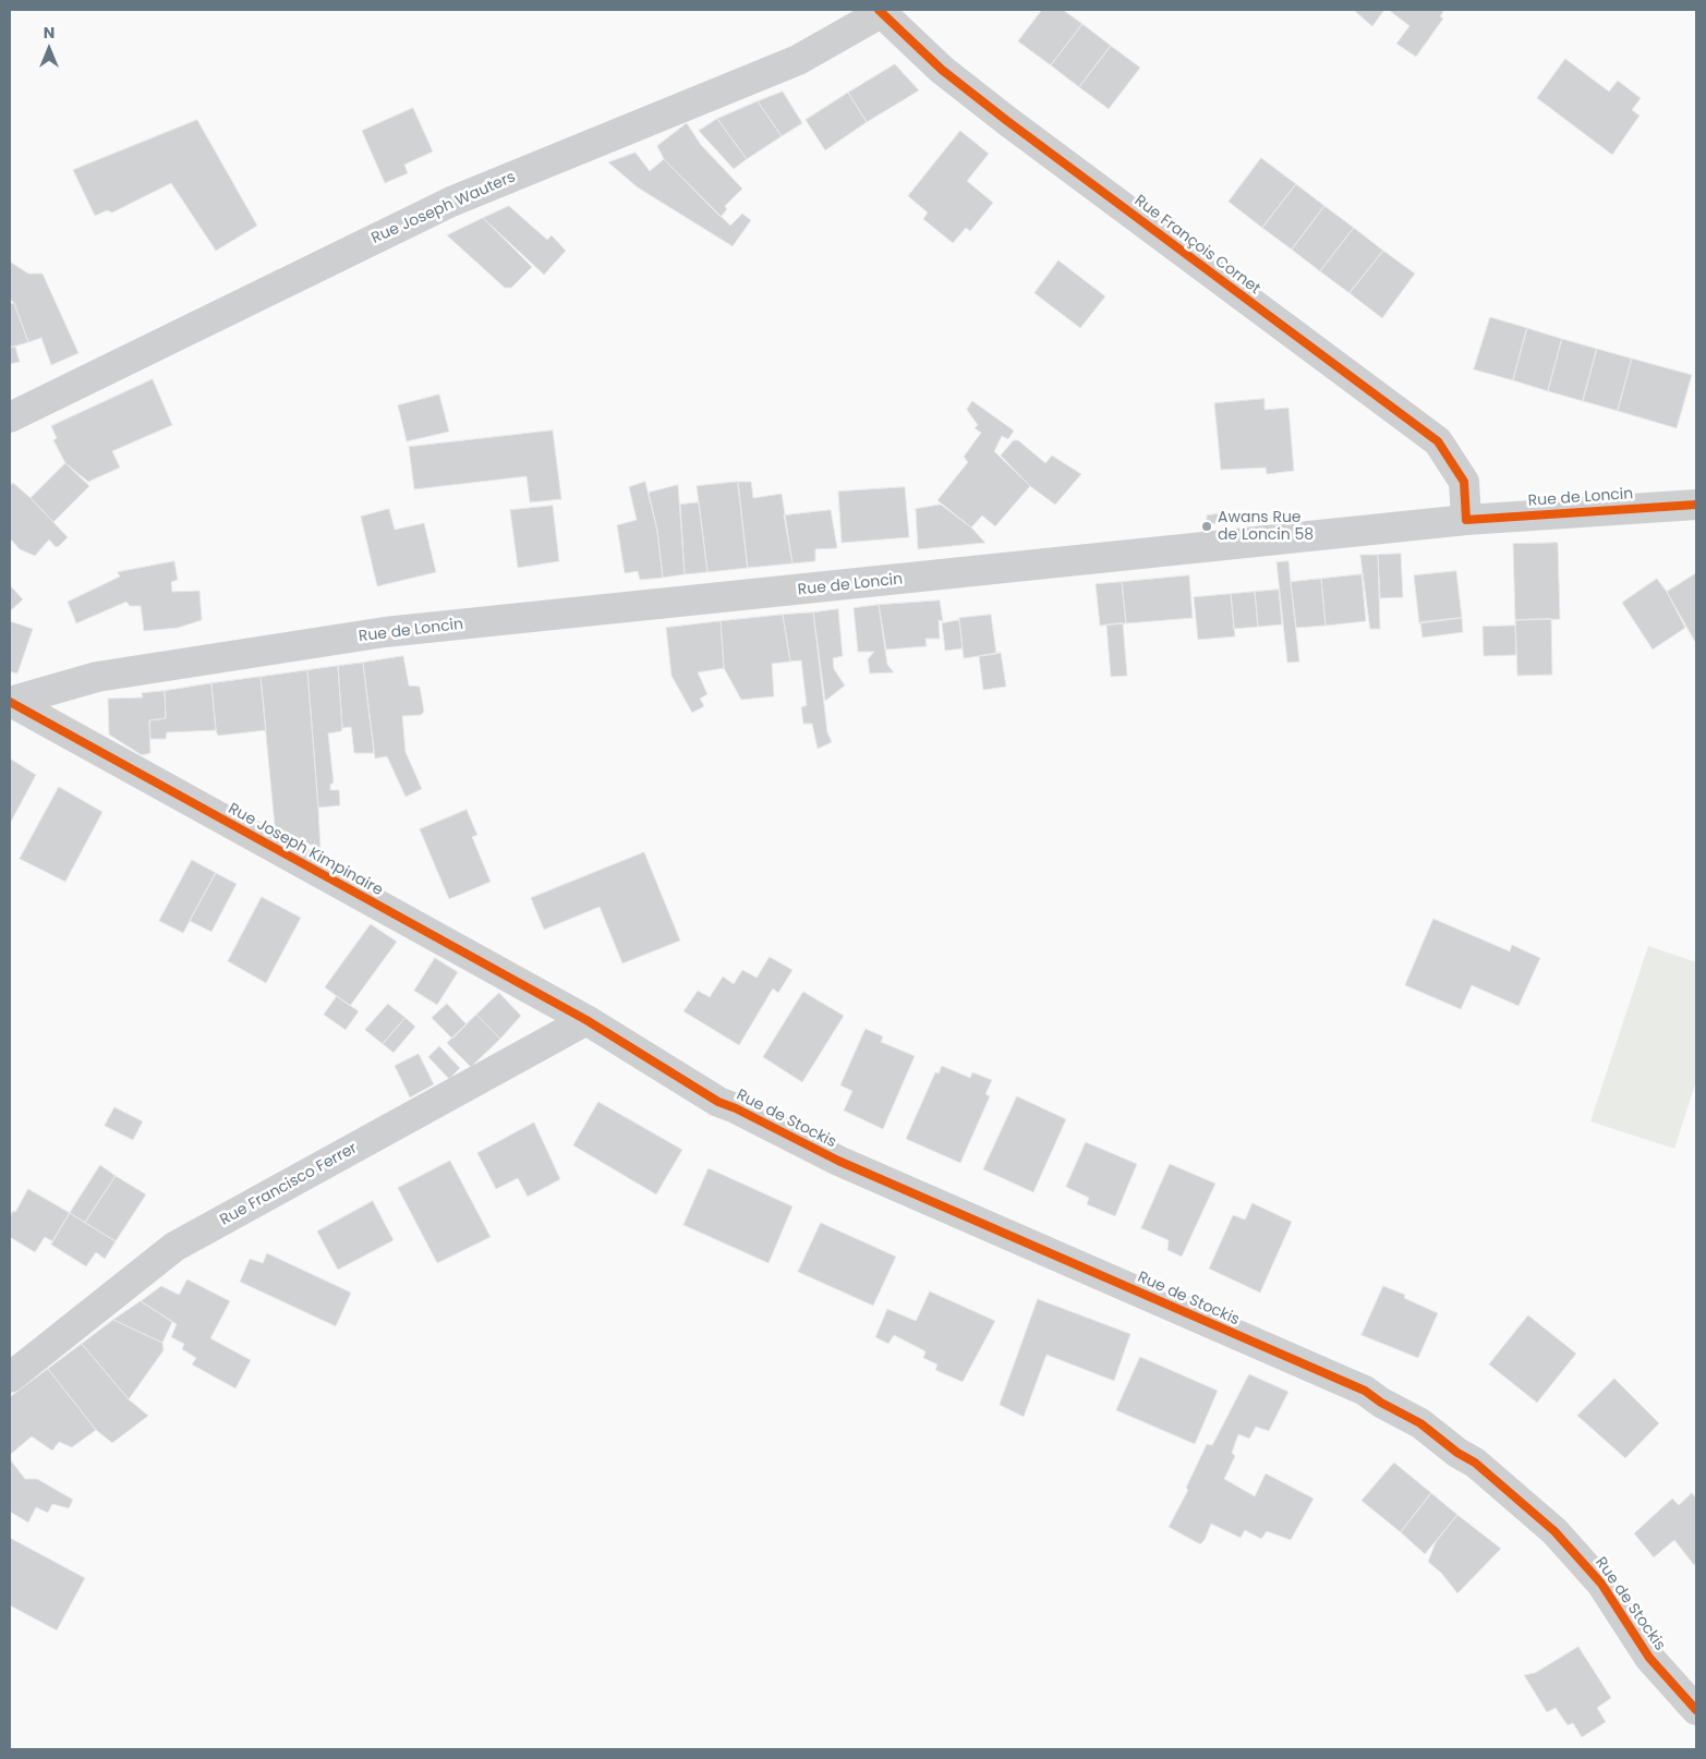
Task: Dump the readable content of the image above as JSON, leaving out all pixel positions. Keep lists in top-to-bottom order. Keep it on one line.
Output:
{"streets":{"street":["Rue Joseph Wauters","Rue François Cornet","Rue de Loncin","Rue Joseph Kimpinaire","Rue de Stockis","Rue Francisco Ferrer"]},"crossings":[["Rue Joseph Wauters","Rue François Cornet"],["Rue François Cornet","Rue de Loncin"],["Rue de Loncin","Rue Joseph Kimpinaire"],["Rue Joseph Kimpinaire","Rue de Stockis"],["Rue Joseph Kimpinaire","Rue Francisco Ferrer"],["Rue de Stockis","Rue Francisco Ferrer"]],"places":["Awans Rue de Loncin 58"],"north":"top"}
